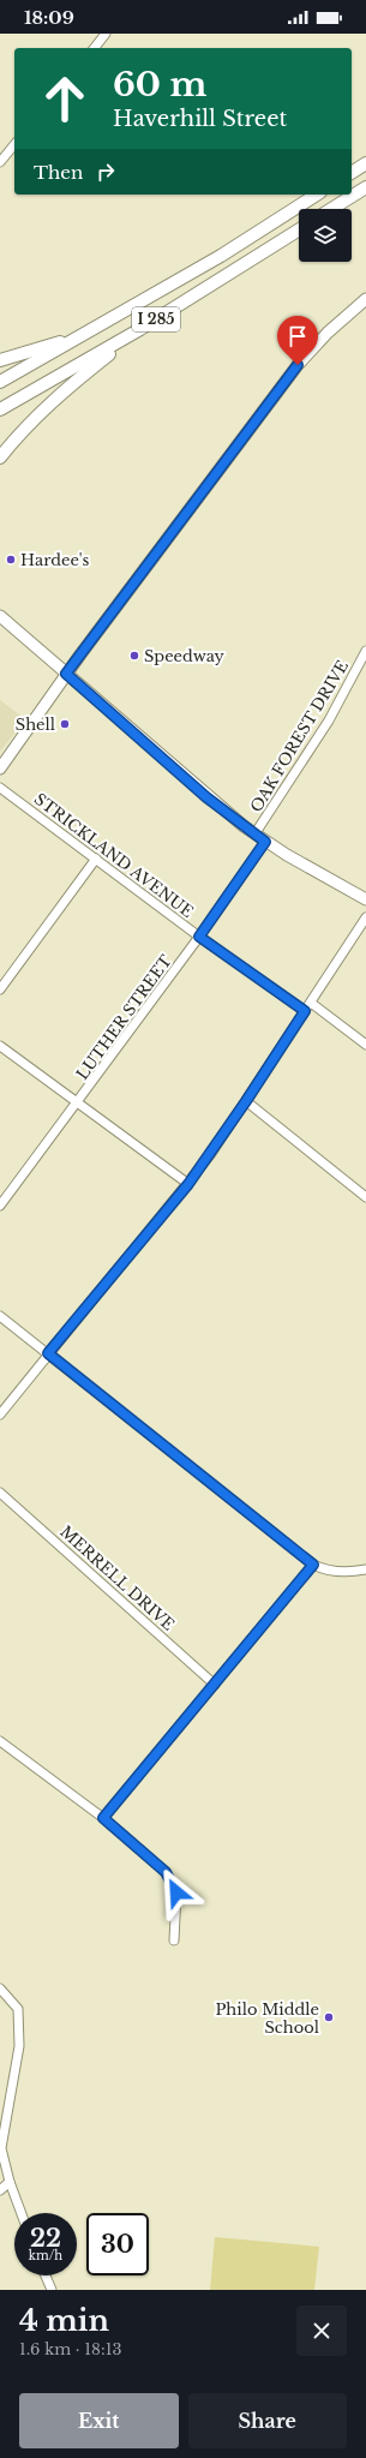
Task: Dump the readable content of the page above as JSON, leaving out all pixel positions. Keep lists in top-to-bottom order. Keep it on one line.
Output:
{"streets":{"highway":["I 285"],"street":["OAK FOREST DRIVE","STRICKLAND AVENUE","LUTHER STREET","MERRELL DRIVE"]},"crossings":[["STRICKLAND AVENUE","LUTHER STREET"]],"places":["Hardee's","Speedway","Shell","Philo Middle School"],"page":{"status":"18:09","turn":["60 m","Haverhill Street"],"then":"Then","speed":"22 km/h","limit":"30","heading":["4 min","1.6 km · 18:13"],"buttons":["Exit","Share"]}}
